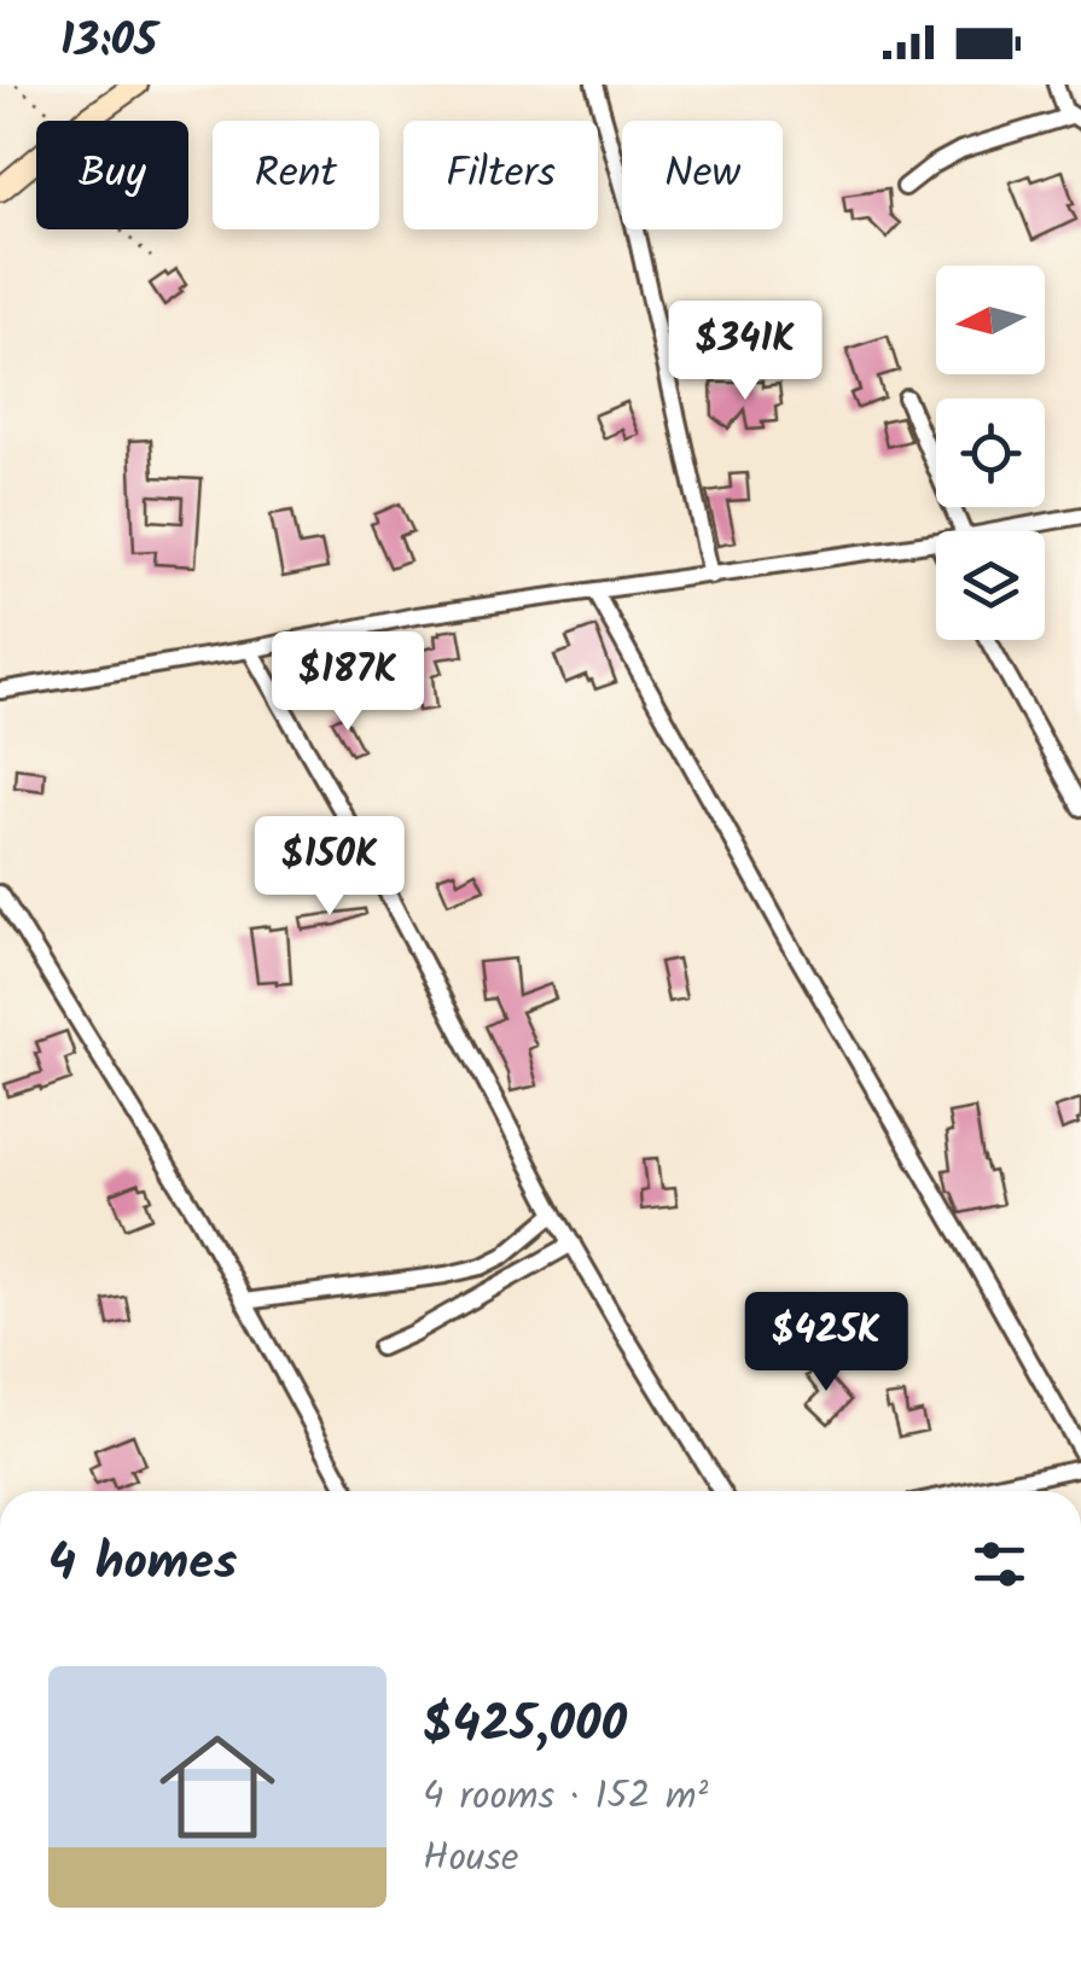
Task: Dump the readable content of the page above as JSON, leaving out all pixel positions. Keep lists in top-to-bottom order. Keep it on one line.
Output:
{"north":"left","page":{"status":"13:05","chip":["Buy","Rent","Filters","New"],"price":["$341K","$187K","$150K","$425K"],"heading":"4 homes","list":[{"name":"$425,000","note":"4 rooms · 152 m² · House"}]}}
